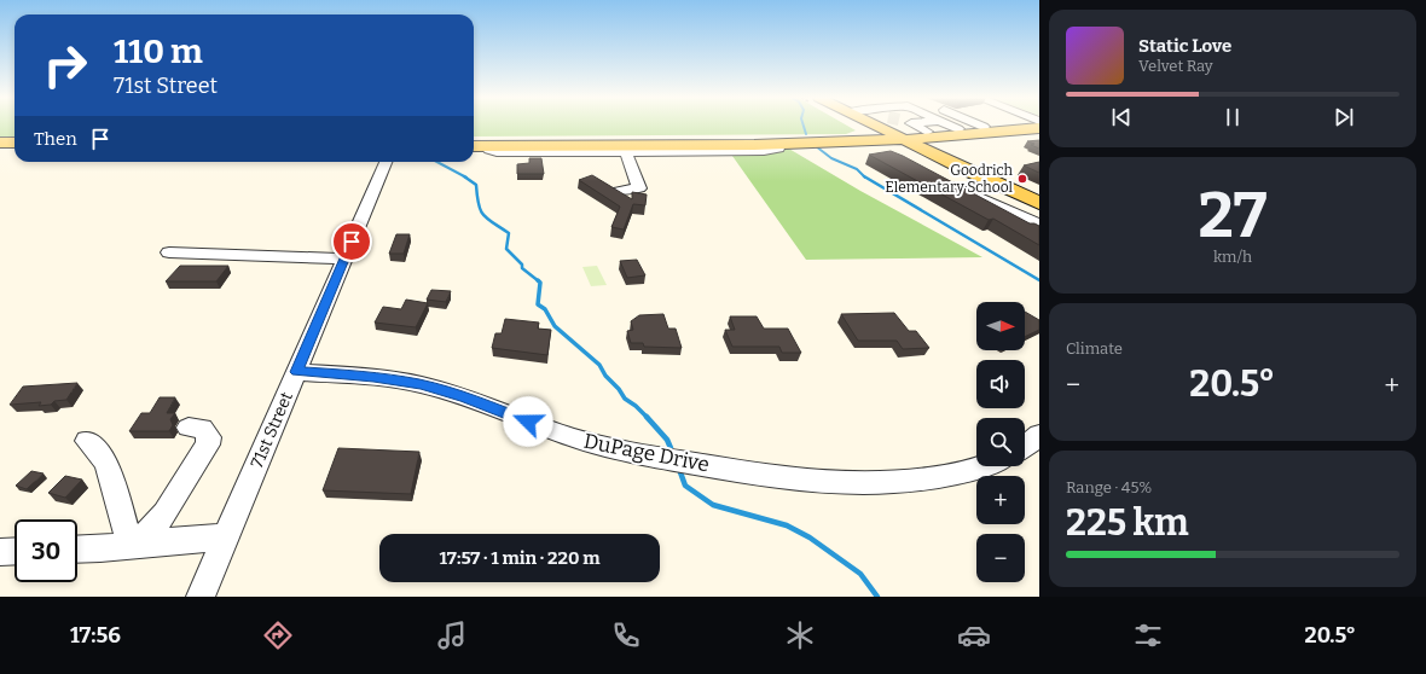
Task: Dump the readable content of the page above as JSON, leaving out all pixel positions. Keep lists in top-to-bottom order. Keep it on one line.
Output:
{"streets":{"street":["71st Street","DuPage Drive"]},"crossings":[["71st Street","DuPage Drive"]],"places":["Goodrich Elementary School"],"north":"right","page":{"turn":["110 m","71st Street"],"song":["Static Love","Velvet Ray"],"then":"Then","tile":[["27","km/h"],"Climate",["Range · 45%","225 km"]],"map_buttons":["+","−"],"heat":["−","20.5°","+"],"limit":"30","trip":"17:57 · 1 min · 220 m","tabs":["17:56","20.5°"]}}
